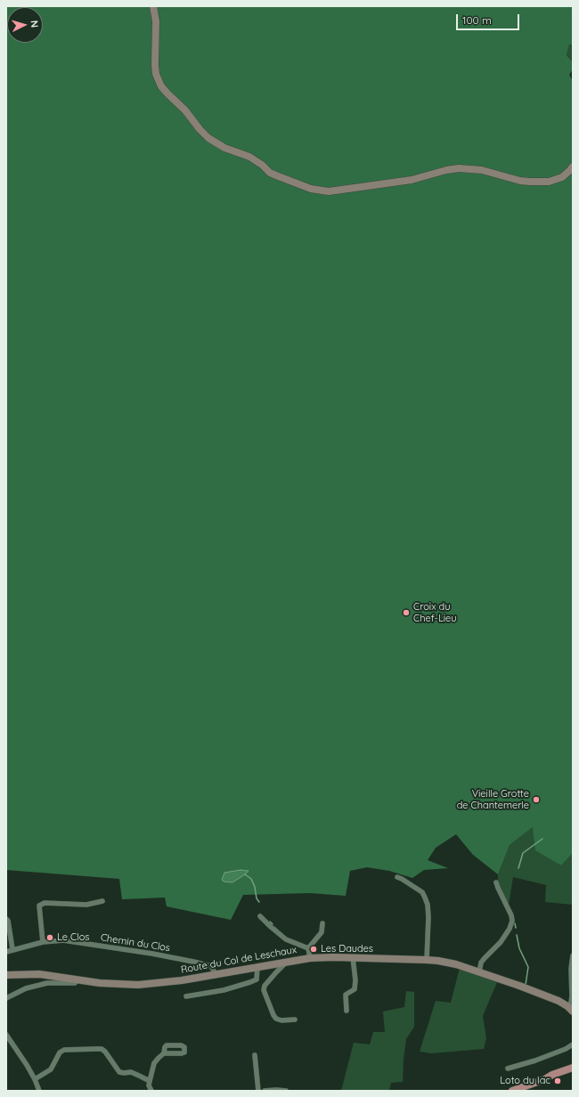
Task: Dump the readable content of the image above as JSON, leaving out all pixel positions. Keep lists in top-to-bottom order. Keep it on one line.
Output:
{"streets":{"main road":["Route du Col de Leschaux"],"street":["Chemin du Clos"]},"crossings":[["Chemin du Clos","Route du Col de Leschaux"]],"places":["Croix du Chef-Lieu","Vieille Grotte de Chantemerle","Le Clos","Les Daudes","Loto du lac"],"scale_bar":"100 m","north":"right"}
